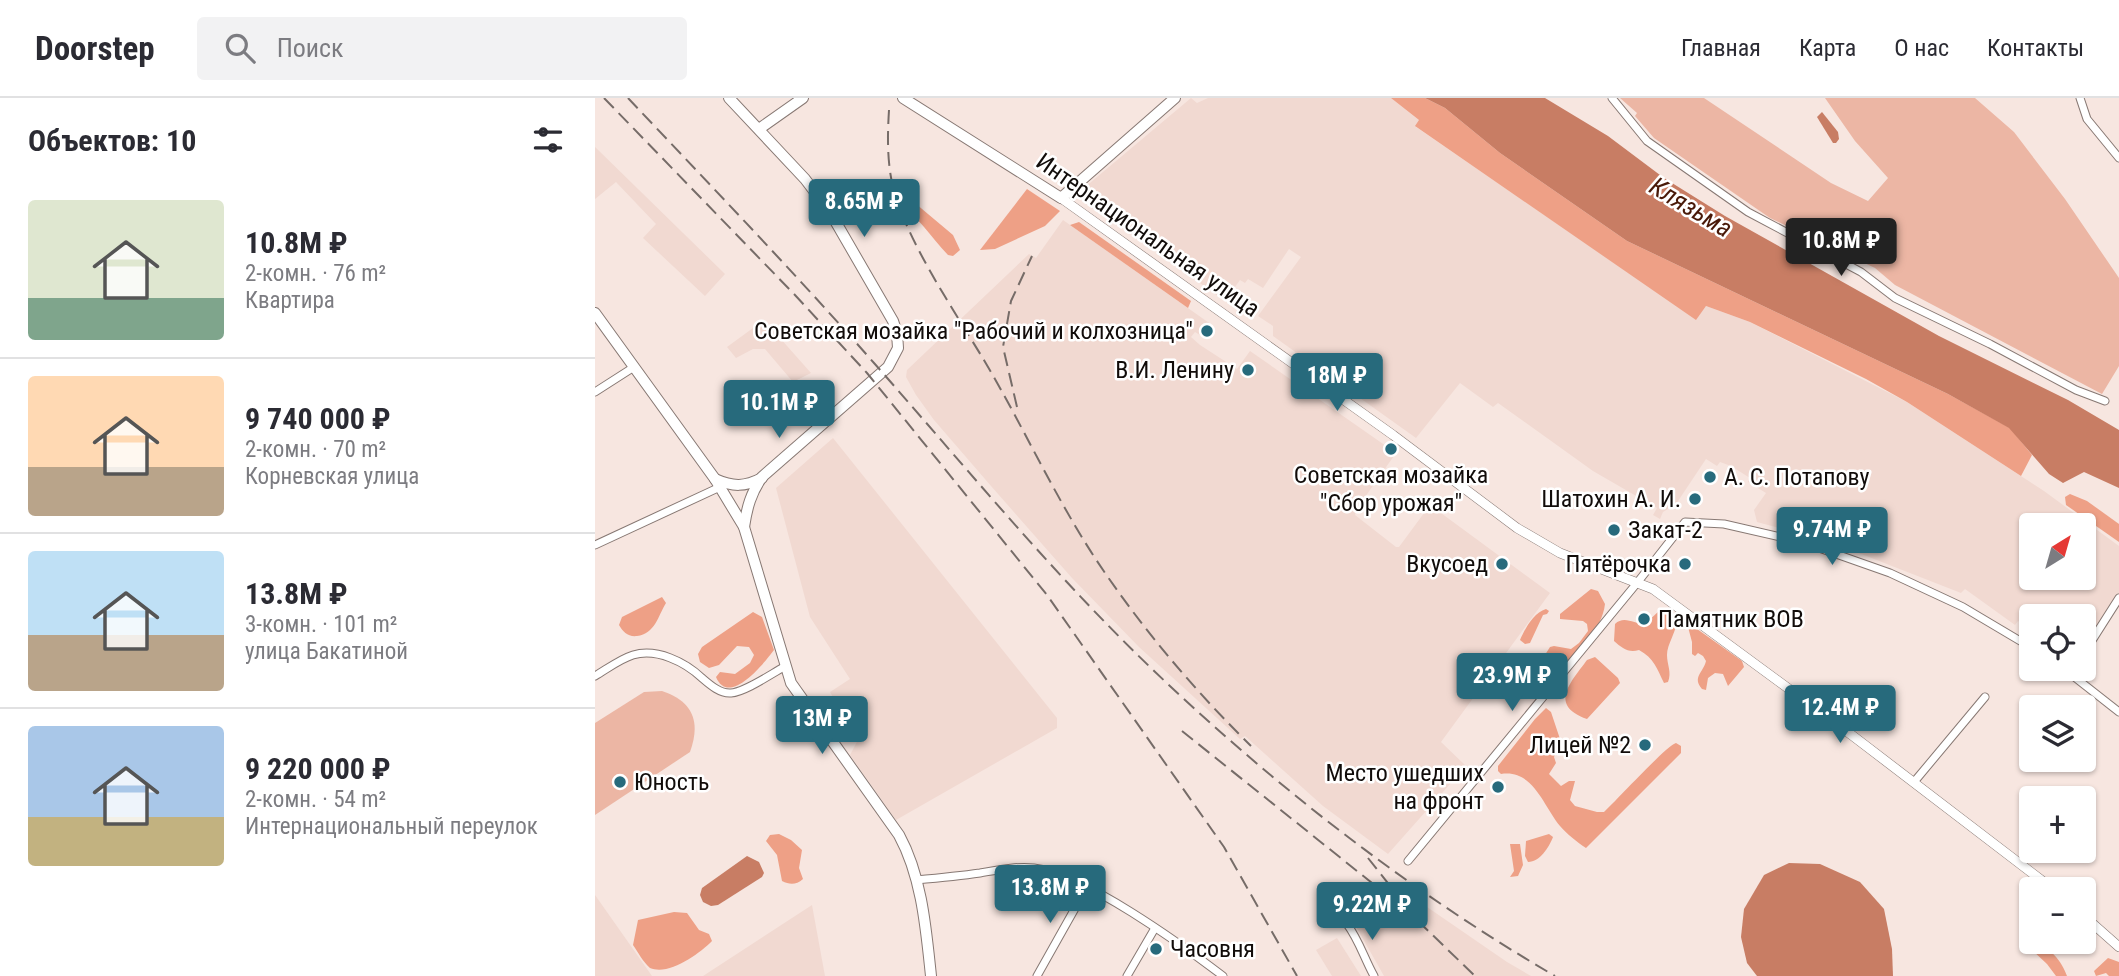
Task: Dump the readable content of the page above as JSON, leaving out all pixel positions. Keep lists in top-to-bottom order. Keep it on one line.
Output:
{"streets":{"main road":["Интернациональная улица"]},"water":["Клязьма"],"places":["Советская мозайка \"Рабочий и колхозница\"","В.И. Ленину","Советская мозайка \"Сбор урожая\"","А. С. Потапову","Шатохин А. И.","Закат-2","Вкусоед","Пятёрочка","Памятник ВОВ","Лицей №2","Юность","Место ушедших на фронт","Часовня"],"north":"top right","page":{"header":"Doorstep","search":"Поиск","nav":["Главная","Карта","О нас","Контакты"],"heading":"Объектов: 10","price":["8.65M ₽","10.8M ₽","18M ₽","10.1M ₽","9.74M ₽","23.9M ₽","12.4M ₽","13M ₽","13.8M ₽","9.22M ₽"],"list":[{"name":"10.8M ₽","note":"2-комн. · 76 m² · Квартира"},{"name":"9 740 000 ₽","note":"2-комн. · 70 m² · Корневская улица"},{"name":"13.8M ₽","note":"3-комн. · 101 m² · улица Бакатиной"},{"name":"9 220 000 ₽","note":"2-комн. · 54 m² · Интернациональный переулок"}],"map_buttons":["+","−"]}}
